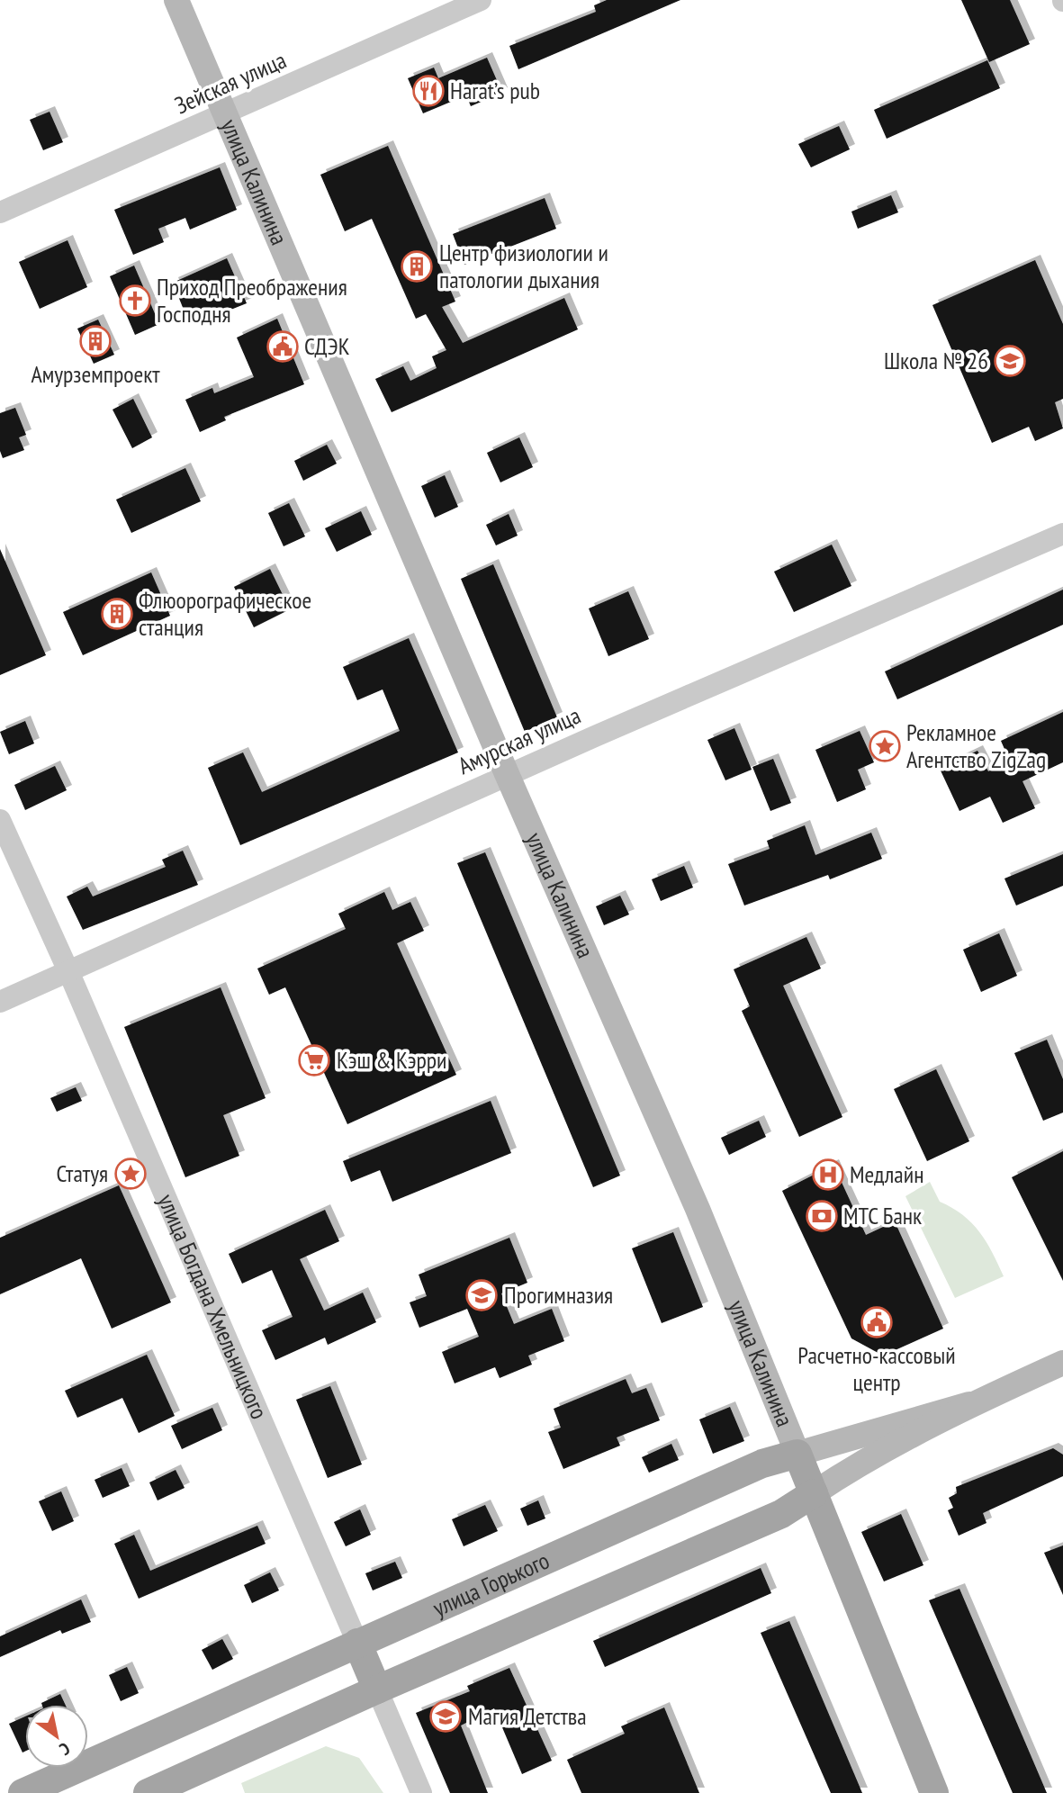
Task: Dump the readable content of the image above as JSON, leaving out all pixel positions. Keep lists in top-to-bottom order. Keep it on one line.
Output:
{"streets":{"main road":["улица Калинина","улица Богдана Хмельницкого","улица Горького"],"street":["Зейская улица","Амурская улица"]},"crossings":[["Зейская улица","улица Калинина"],["улица Калинина","Амурская улица"],["улица Калинина","улица Горького"],["Амурская улица","улица Богдана Хмельницкого"],["улица Богдана Хмельницкого","улица Горького"]],"places":{"restaurant":["Harat’s pub"],"building":["Центр физиологии и патологии дыхания","Амурземпроект","Флюорографическое станция"],"church":["Приход Преображения Господня"],"public building":["СДЭК","Расчетно-кассовый центр"],"school or university":["Школа № 26","Прогимназия","Магия Детства"],"place":["Рекламное Агентство ZigZag","Статуя"],"supermarket":["Кэш & Кэрри"],"hospital":["Медлайн"],"bank":["МТС Банк"]},"north":"bottom right"}
